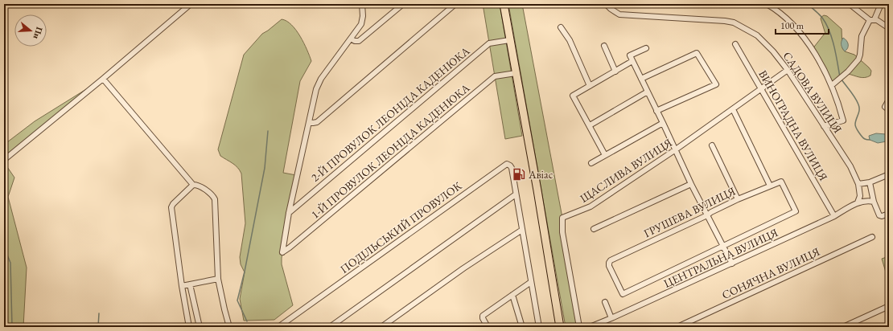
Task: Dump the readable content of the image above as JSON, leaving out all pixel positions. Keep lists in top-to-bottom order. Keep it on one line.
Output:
{"streets":{"street":["САДОВА ВУЛИЦЯ","2-Й ПРОВУЛОК ЛЕОНІДА КАДЕНЮКА","ВИНОГРАДНА ВУЛИЦЯ","1-Й ПРОВУЛОК ЛЕОНІДА КАДЕНЮКА","ЩАСЛИВА ВУЛИЦЯ","ГРУШЕВА ВУЛИЦЯ","ПОДІЛЬСЬКИЙ ПРОВУЛОК","ЦЕНТРАЛЬНА ВУЛИЦЯ","СОНЯЧНА ВУЛИЦЯ"]},"crossings":[["САДОВА ВУЛИЦЯ","ЩАСЛИВА ВУЛИЦЯ"],["САДОВА ВУЛИЦЯ","ЦЕНТРАЛЬНА ВУЛИЦЯ"],["2-Й ПРОВУЛОК ЛЕОНІДА КАДЕНЮКА","1-Й ПРОВУЛОК ЛЕОНІДА КАДЕНЮКА"],["ВИНОГРАДНА ВУЛИЦЯ","ЩАСЛИВА ВУЛИЦЯ"],["ВИНОГРАДНА ВУЛИЦЯ","ЦЕНТРАЛЬНА ВУЛИЦЯ"]],"places":{"fuel station":["Авіас"]},"scale_bar":"100 m","north":"right"}
